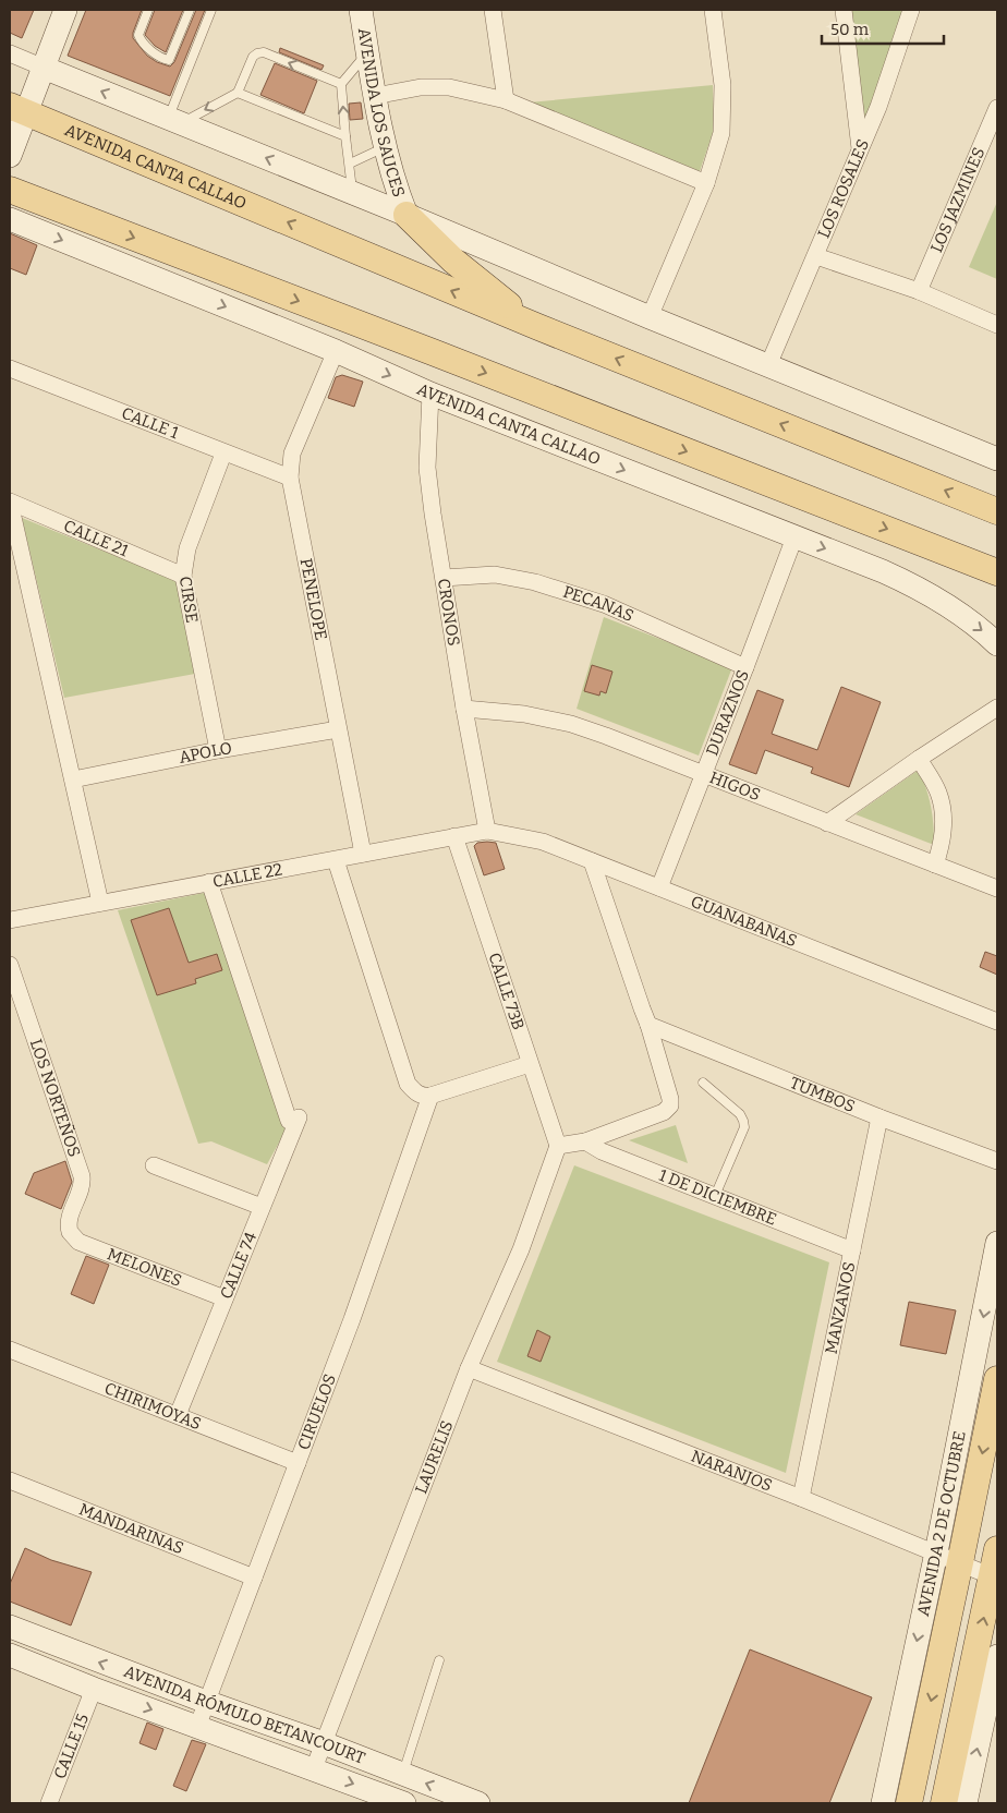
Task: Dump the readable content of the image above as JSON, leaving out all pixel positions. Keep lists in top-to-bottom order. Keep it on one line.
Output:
{"streets":{"main road":["AVENIDA CANTA CALLAO","AVENIDA 2 DE OCTUBRE"],"street":["AVENIDA LOS SAUCES","LOS ROSALES","LOS JAZMINES","CALLE 1","CALLE 21","PENELOPE","CIRSE","PECANAS","CRONOS","DURAZNOS","APOLO","HIGOS","CALLE 22","GUANABANAS","CALLE 73B","TUMBOS","LOS NORTEÑOS","1 DE DICIEMBRE","CALLE 74","MELONES","MANZANOS","CHIRIMOYAS","CIRUELOS","LAURELIS","NARANJOS","MANDARINAS","AVENIDA RÓMULO BETANCOURT","CALLE 15"]},"crossings":[["AVENIDA CANTA CALLAO","PENELOPE"],["AVENIDA CANTA CALLAO","CRONOS"],["AVENIDA CANTA CALLAO","DURAZNOS"],["CALLE 1","PENELOPE"],["CALLE 1","CIRSE"],["CALLE 21","CIRSE"],["PENELOPE","APOLO"],["PENELOPE","CALLE 22"],["CIRSE","APOLO"],["PECANAS","CRONOS"],["PECANAS","DURAZNOS"],["CRONOS","HIGOS"],["CRONOS","CALLE 22"],["CRONOS","GUANABANAS"],["DURAZNOS","HIGOS"],["DURAZNOS","GUANABANAS"],["CALLE 22","GUANABANAS"],["CALLE 22","CALLE 73B"],["CALLE 22","CALLE 74"],["CALLE 73B","LAURELIS"],["TUMBOS","MANZANOS"],["LOS NORTEÑOS","MELONES"],["1 DE DICIEMBRE","MANZANOS"],["CALLE 74","MELONES"],["CALLE 74","CHIRIMOYAS"],["MANZANOS","NARANJOS"],["CHIRIMOYAS","CIRUELOS"],["CIRUELOS","MANDARINAS"],["CIRUELOS","AVENIDA RÓMULO BETANCOURT"],["LAURELIS","NARANJOS"],["LAURELIS","AVENIDA RÓMULO BETANCOURT"],["NARANJOS","AVENIDA 2 DE OCTUBRE"],["AVENIDA RÓMULO BETANCOURT","CALLE 15"]],"one_way":["AVENIDA 2 DE OCTUBRE"],"scale_bar":"50 m"}
